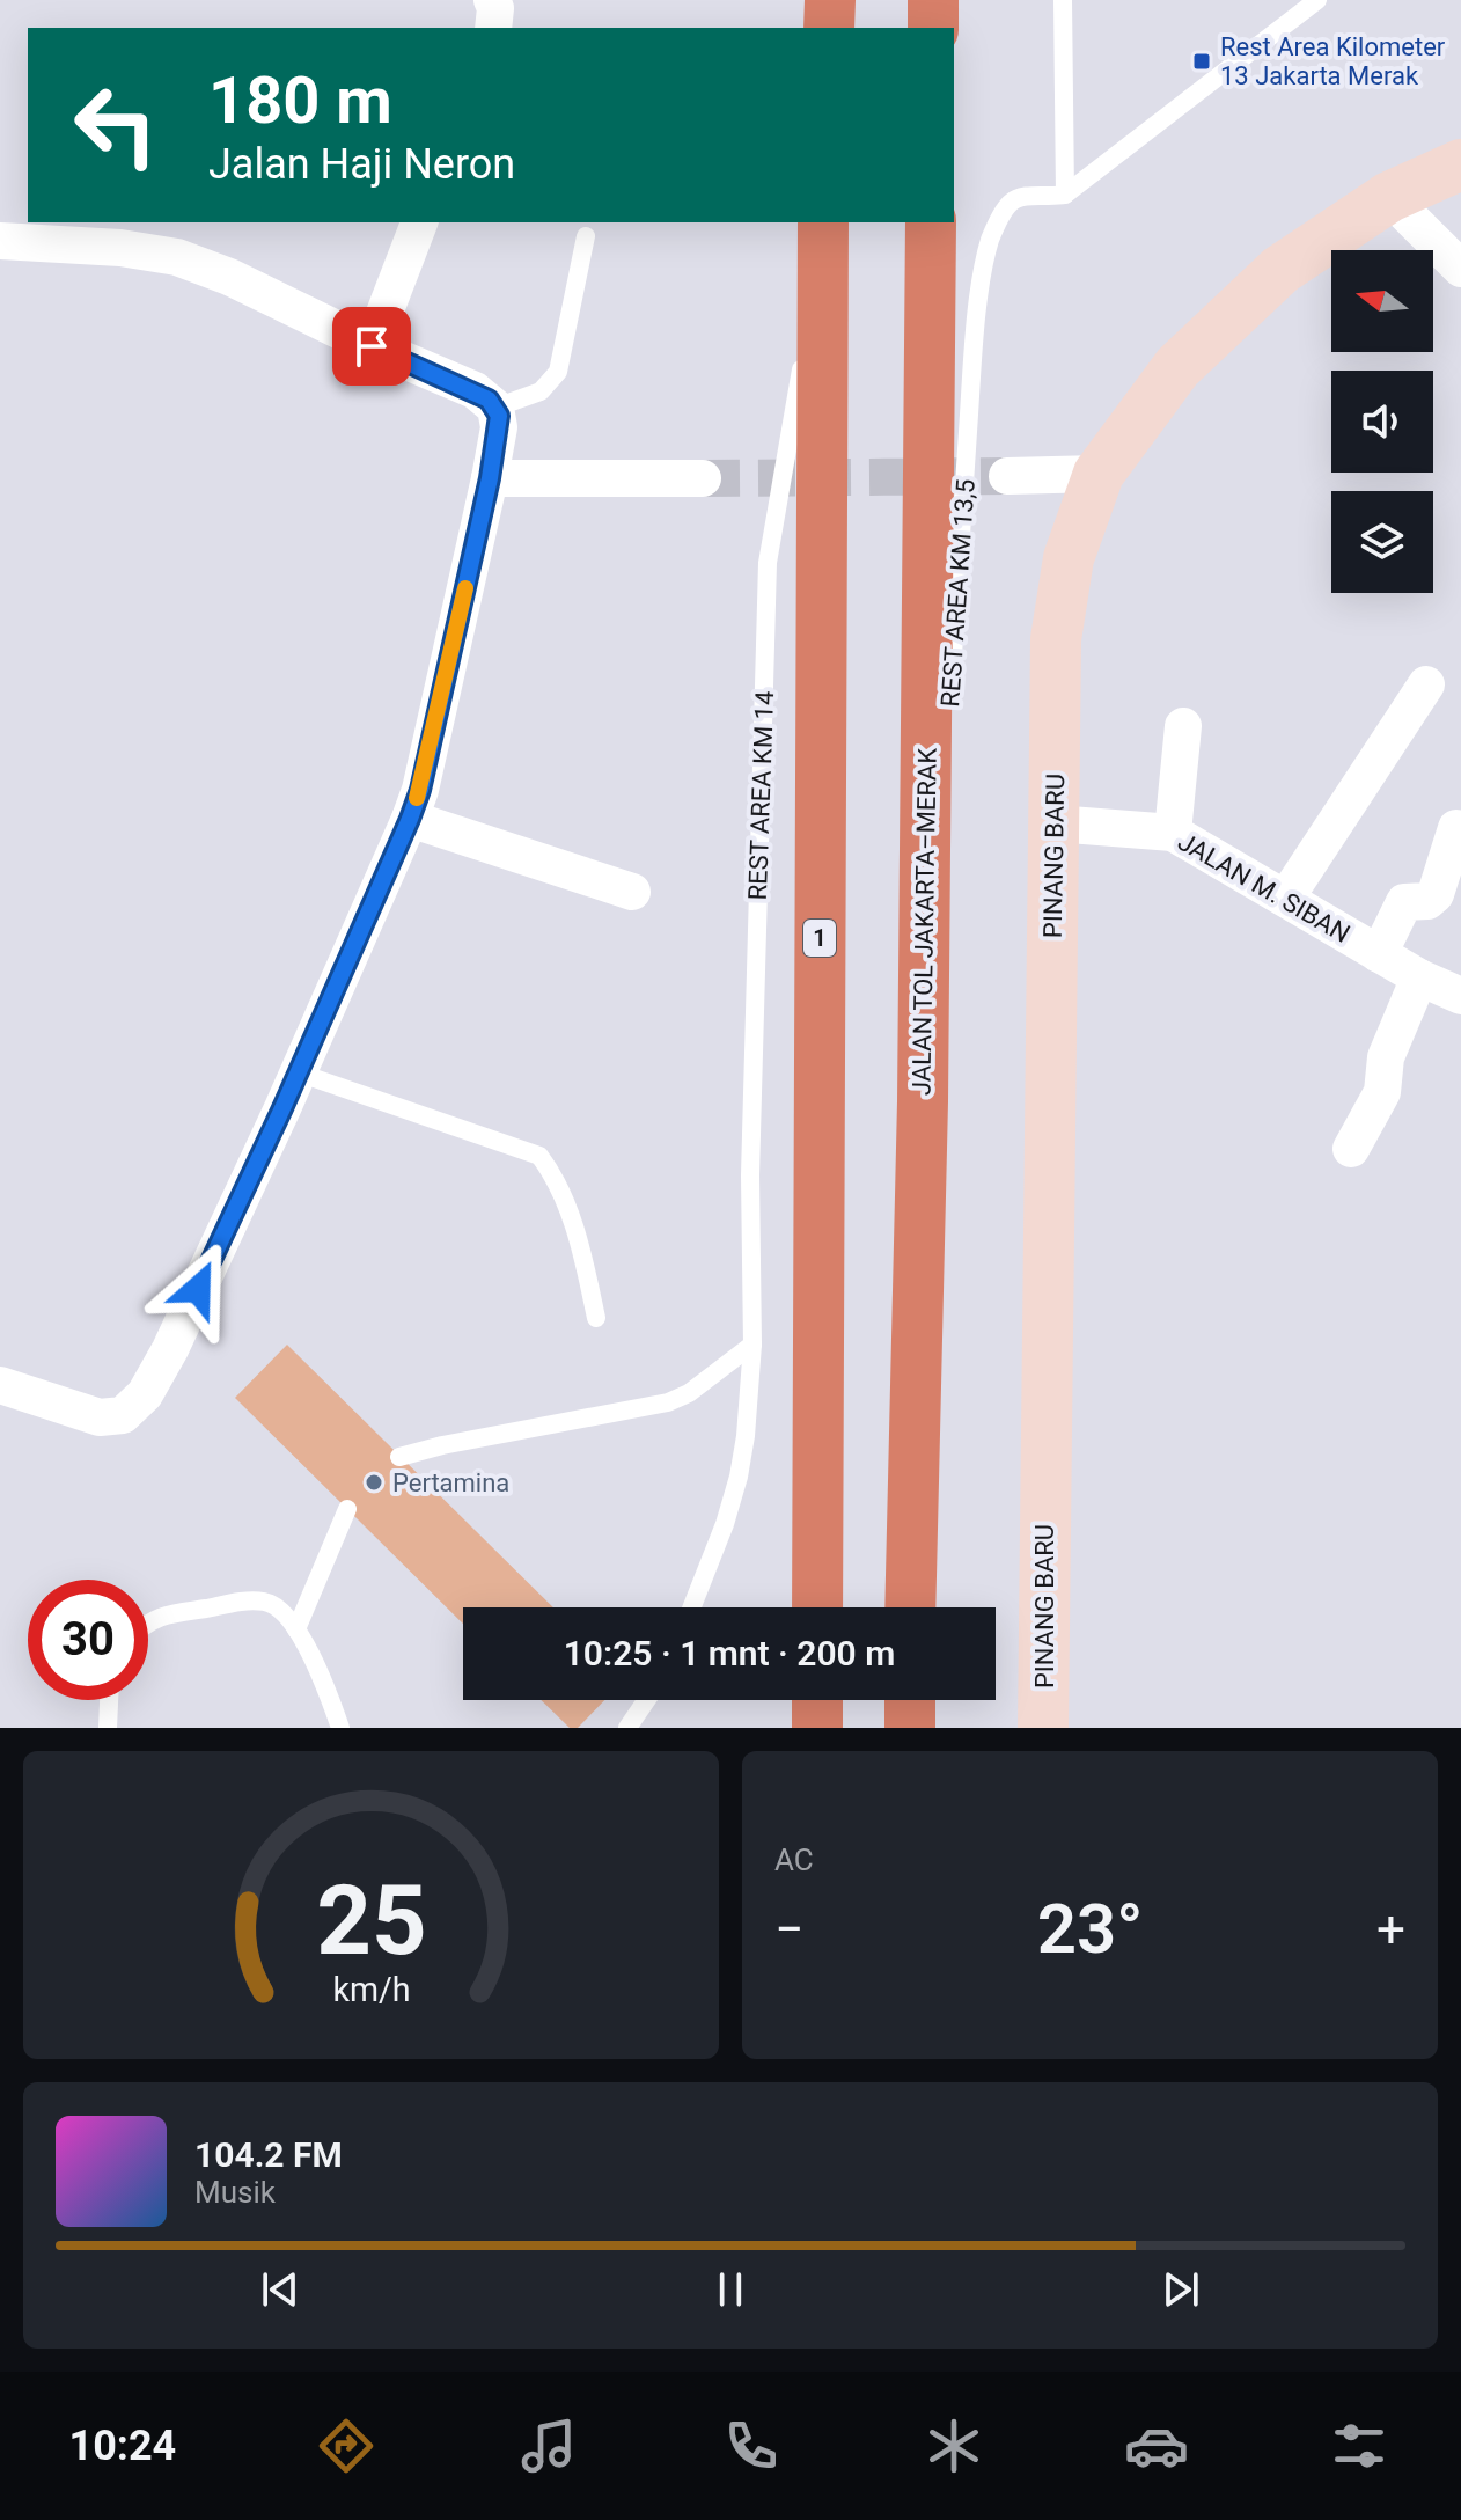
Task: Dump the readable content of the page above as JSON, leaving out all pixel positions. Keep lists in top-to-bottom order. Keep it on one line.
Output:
{"streets":{"highway":["JALAN TOL JAKARTA–MERAK","1"],"main road":["PINANG BARU"],"street":["JALAN M. SIBAN"],"lane":["REST AREA KM 13,5","REST AREA KM 14"]},"crossings":[["REST AREA KM 14","1"],["PINANG BARU","JALAN M. SIBAN"]],"places":{"transit":["Rest Area Kilometer 13 Jakarta Merak"],"other":["Pertamina"]},"north":"left","page":{"turn":["180 m","Jalan Haji Neron"],"limit":"30","trip":"10:25 · 1 mnt · 200 m","tile":"AC","heat":["−","23°","+"],"song":["104.2 FM","Musik"],"tabs":"10:24","gauge":["25","km/h"]}}
